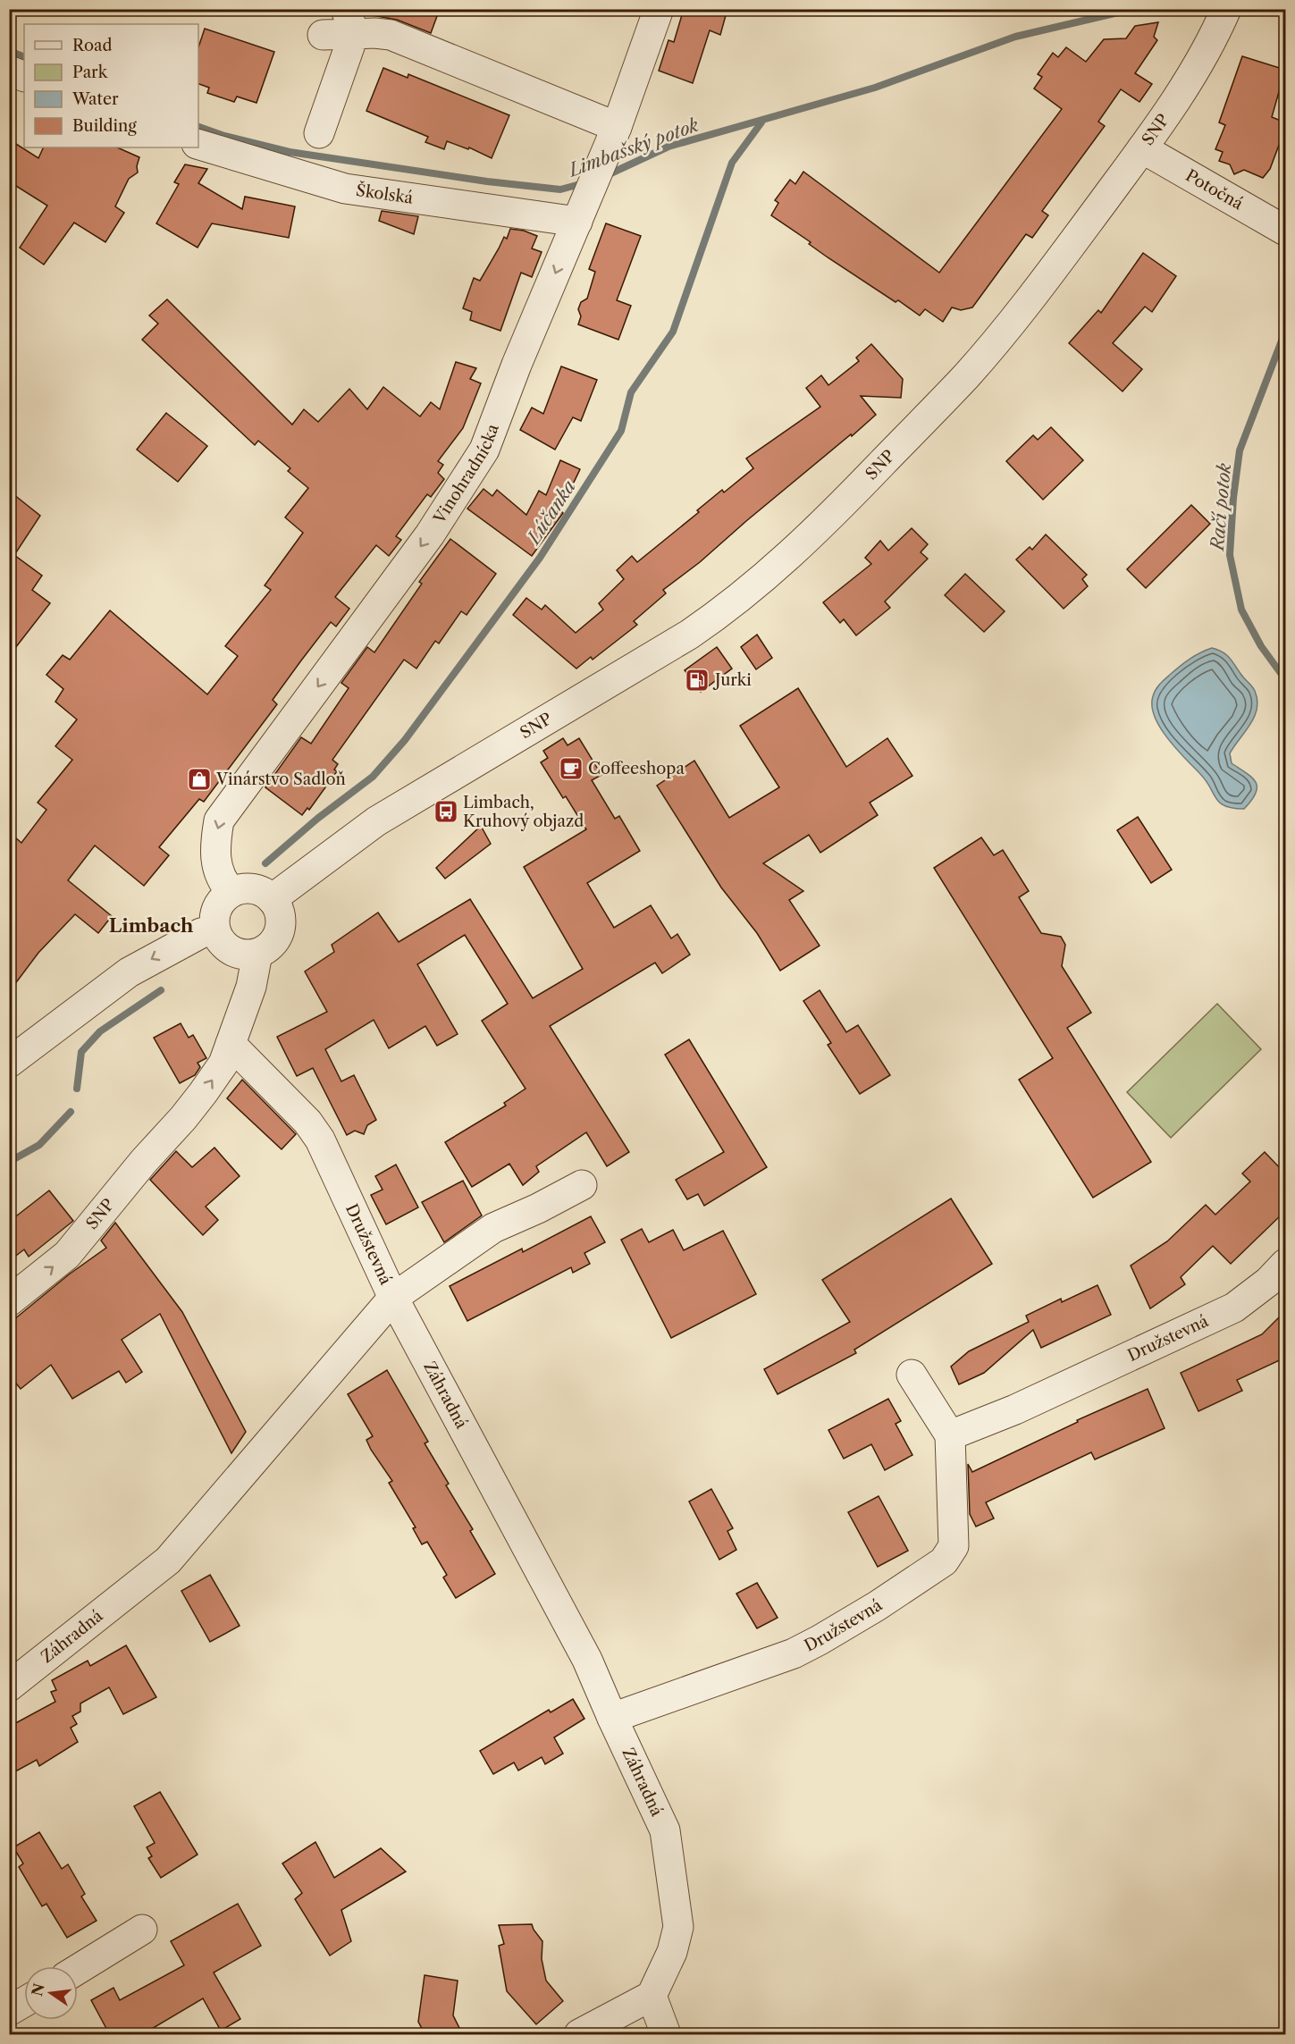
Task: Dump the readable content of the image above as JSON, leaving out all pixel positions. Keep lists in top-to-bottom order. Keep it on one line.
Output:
{"streets":{"street":["SNP","Potočná","Školská","Vinohradnícka","Družstevná","Záhradná"]},"crossings":[["SNP","Potočná"],["SNP","Vinohradnícka"],["SNP","Družstevná"],["Školská","Vinohradnícka"],["Družstevná","Záhradná"]],"one_way":["Vinohradnícka"],"districts":["Limbach"],"water":["Limbašský potok","Račí potok","Lúčanka"],"places":{"fuel station":["Jurki"],"cafe":["Coffeeshopa"],"shop":["Vinárstvo Sadloň"],"bus stop":["Limbach, Kruhový objazd"]},"legend":["Road","Park","Water","Building"],"north":"left"}
